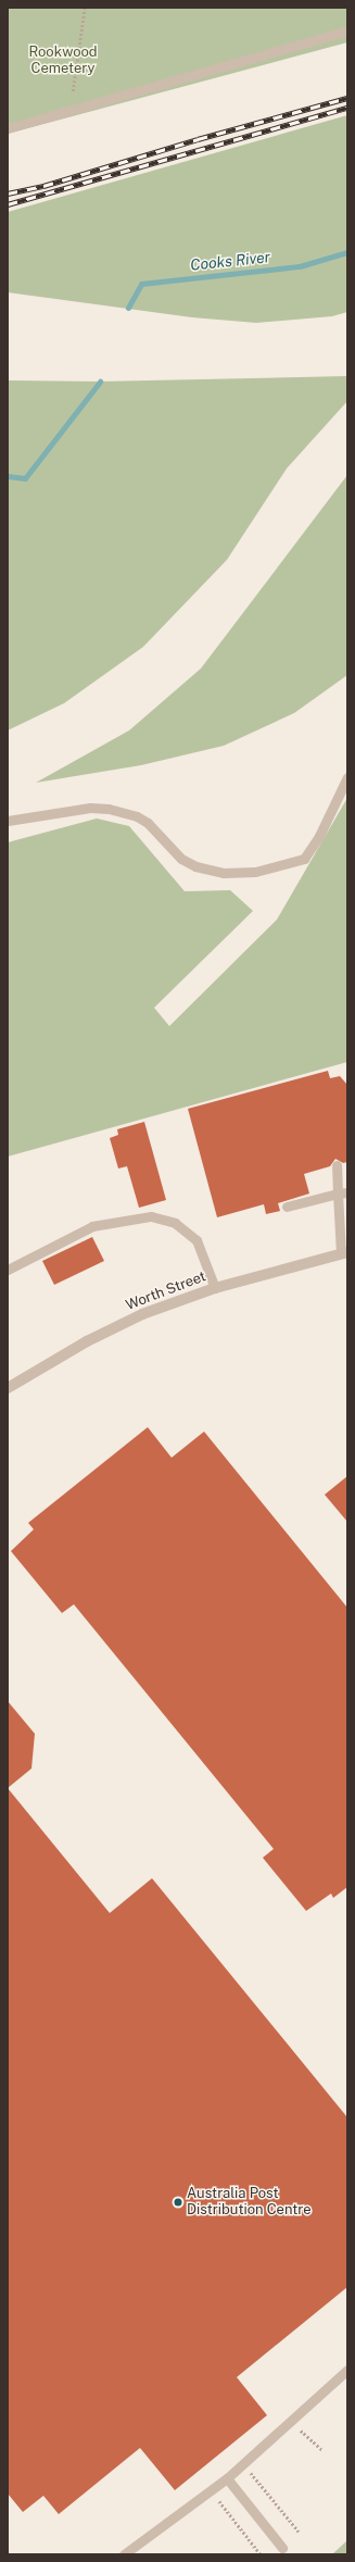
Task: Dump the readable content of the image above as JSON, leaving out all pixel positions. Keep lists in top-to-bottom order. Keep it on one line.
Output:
{"streets":{"street":["Worth Street"]},"water":["Cooks River"],"parks":["Rookwood Cemetery"],"places":["Australia Post Distribution Centre"]}
